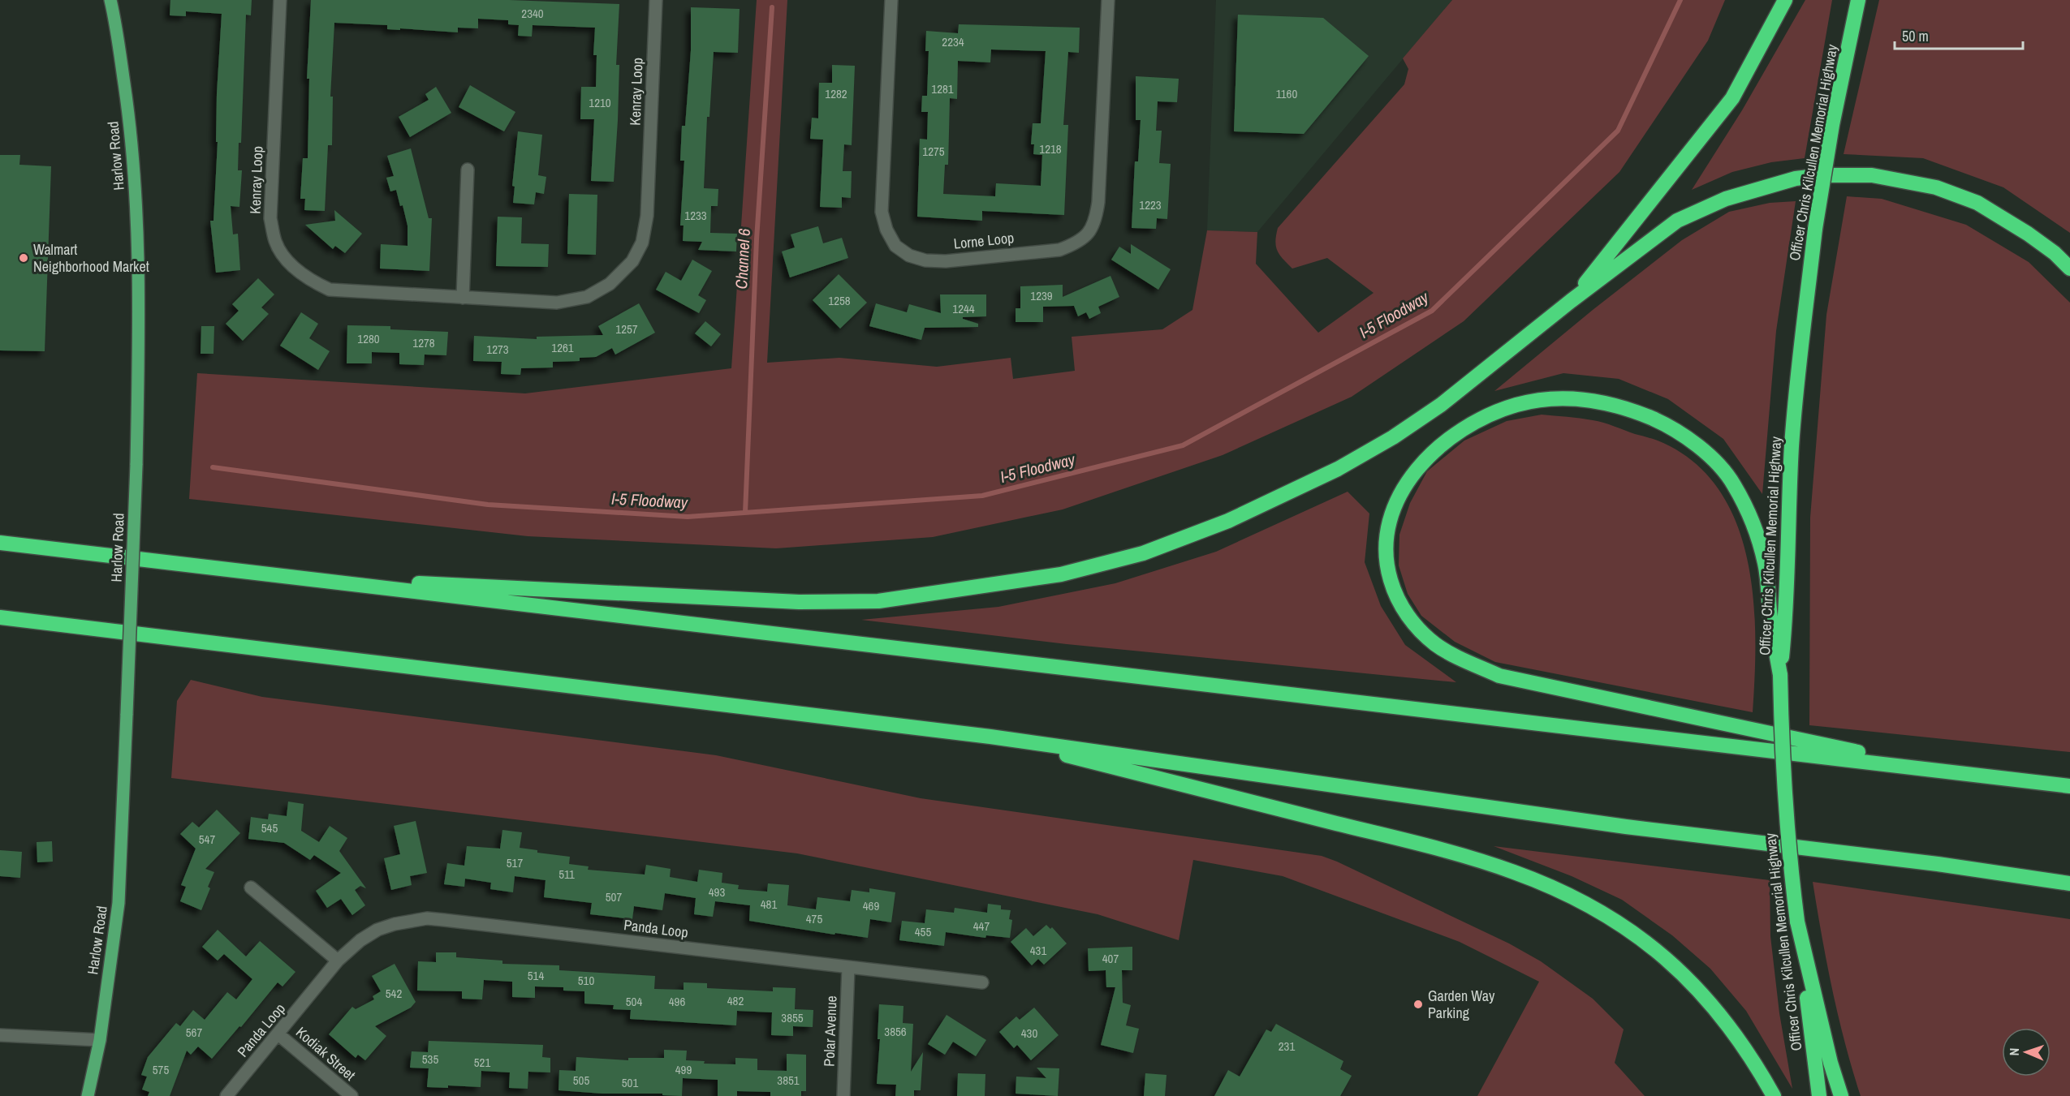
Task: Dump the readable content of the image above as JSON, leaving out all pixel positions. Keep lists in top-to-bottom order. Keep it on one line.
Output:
{"streets":{"highway":["Officer Chris Kilcullen Memorial Highway"],"main road":["Harlow Road"],"street":["Kenray Loop","Lorne Loop","Panda Loop","Polar Avenue","Kodiak Street"]},"crossings":[["Panda Loop","Polar Avenue"],["Panda Loop","Kodiak Street"]],"water":["Channel 6","I-5 Floodway"],"places":["Walmart Neighborhood Market","Garden Way Parking"],"house_numbers":["2340","2234","1281","1282","1160","1210","1218","1275","1223","1233","1239","1258","1244","1257","1280","1278","1261","1273","545","547","517","511","493","507","481","469","475","447","455","431","407","514","510","542","482","504","496","3855","3856","567","430","231","535","521","575","499","505","3851","501"],"scale_bar":"50 m","north":"left"}
